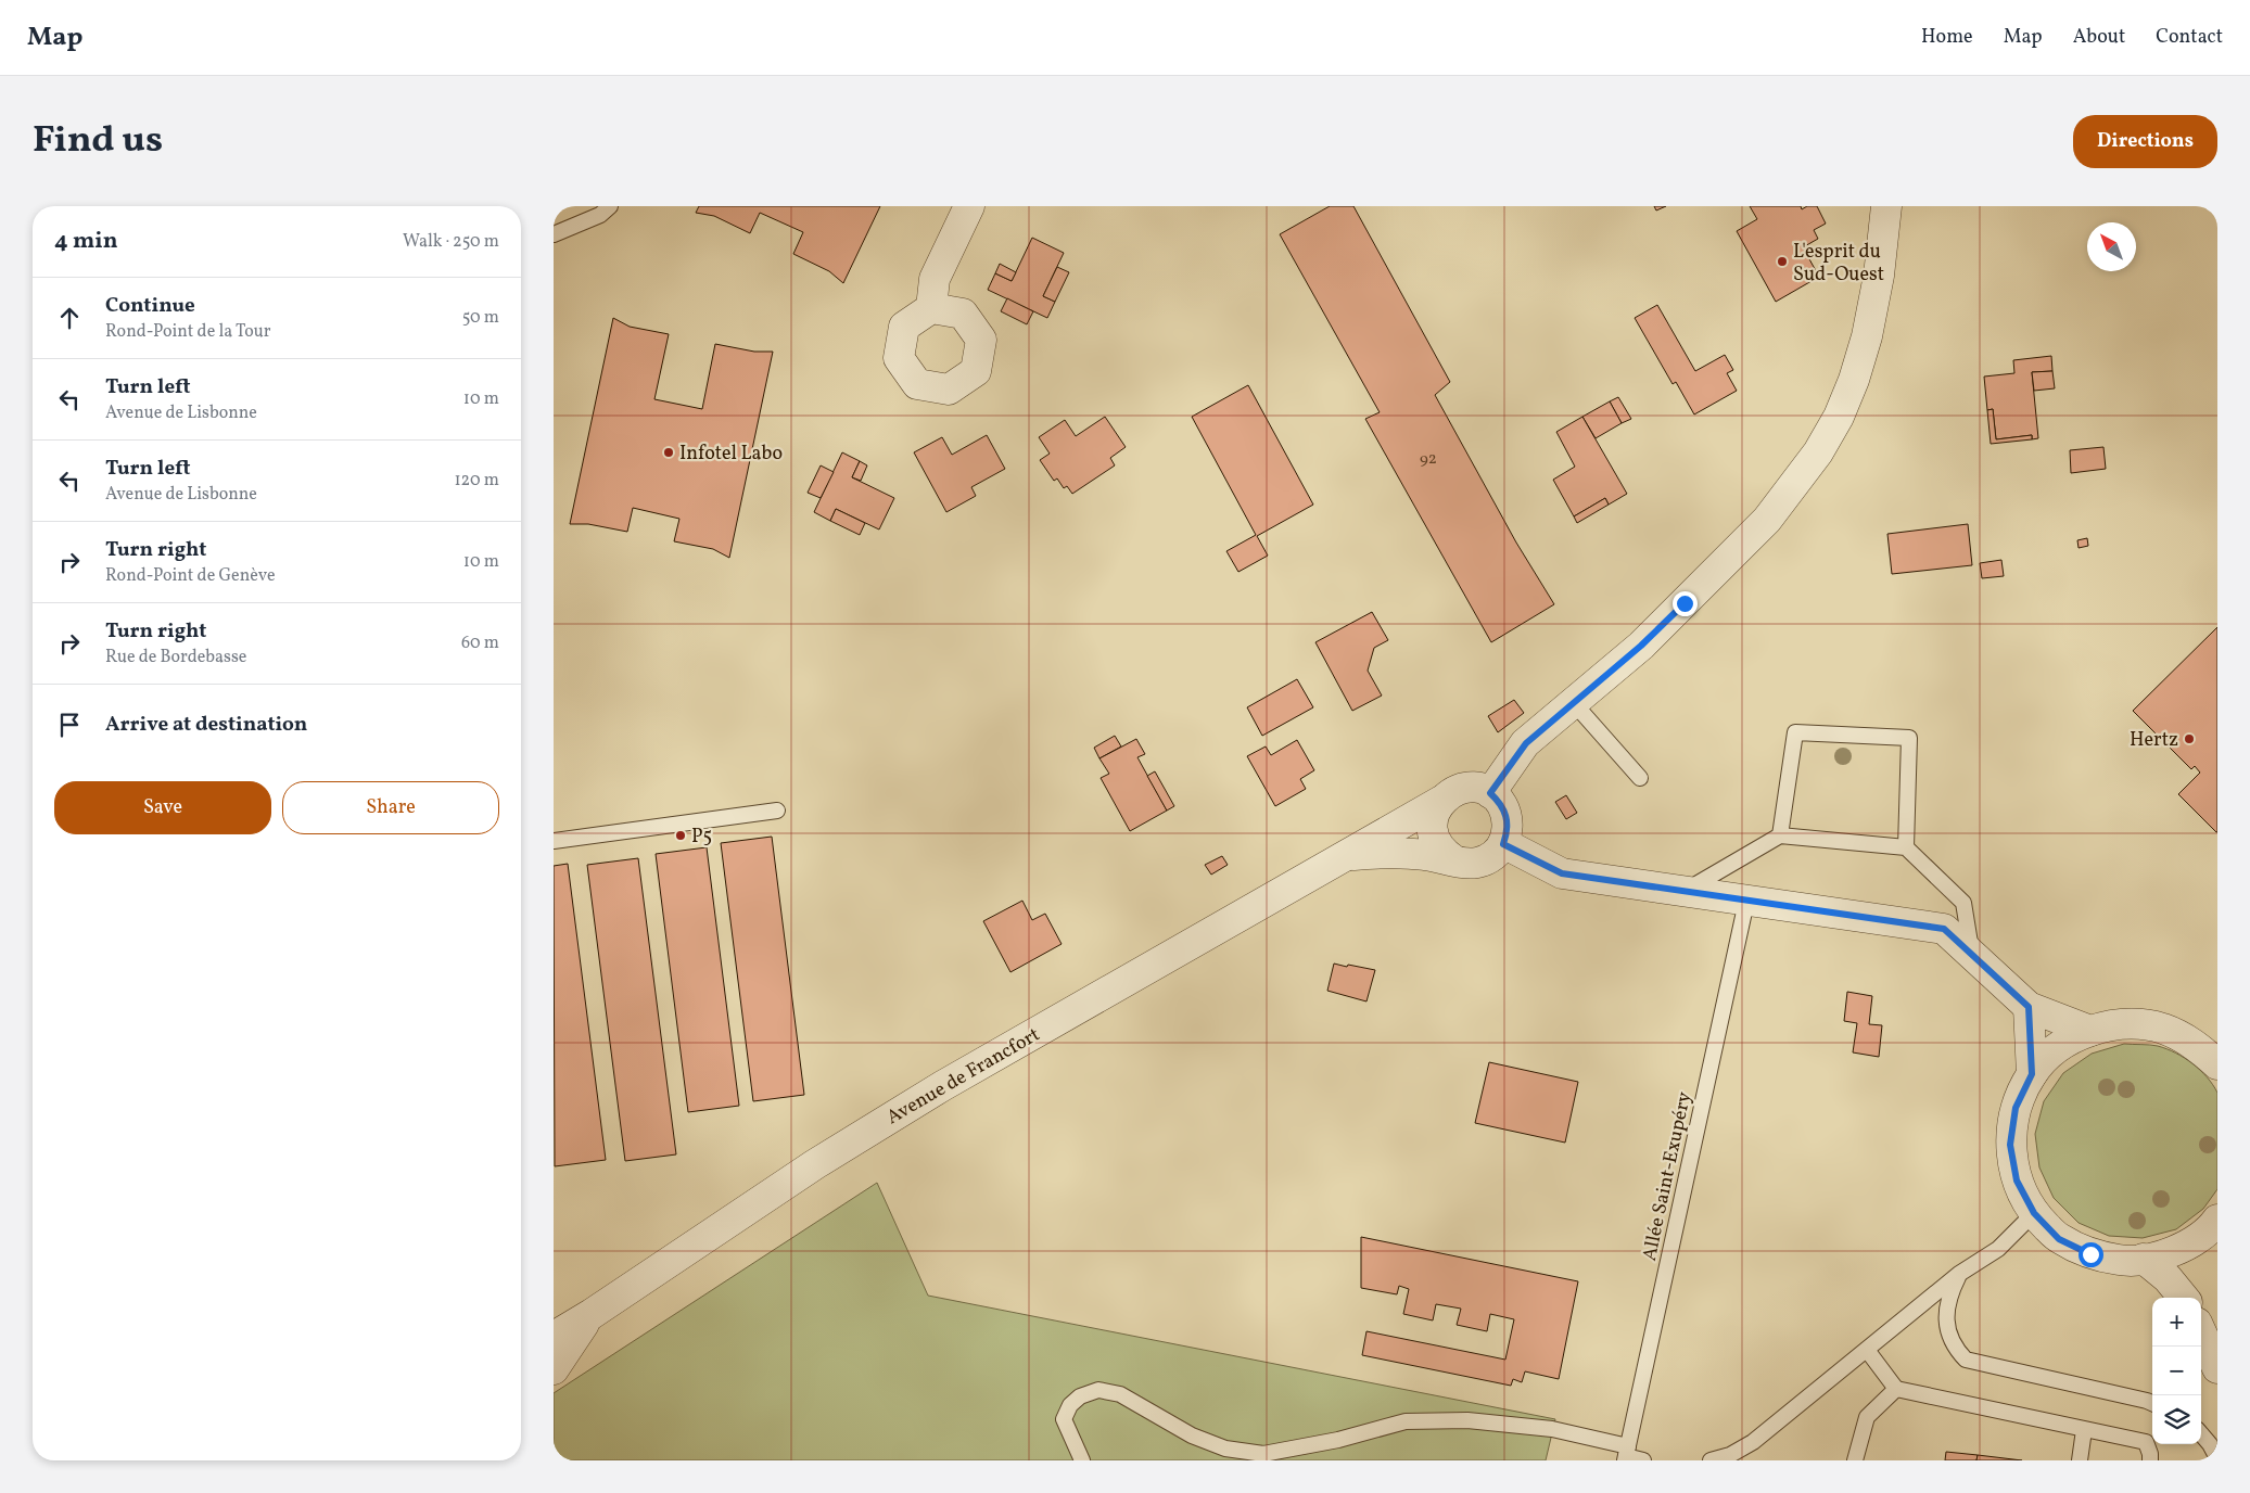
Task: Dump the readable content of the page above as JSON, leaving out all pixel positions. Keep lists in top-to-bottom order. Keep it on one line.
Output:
{"streets":{"street":["Avenue de Francfort"],"lane":["Allée Saint-Exupéry"]},"places":["L'esprit du Sud-Ouest","Infotel Labo","Hertz","P5"],"house_numbers":["92"],"north":"top left","page":{"header":"Map","nav":["Home","Map","About","Contact"],"title":"Find us","buttons":["Directions",["Save","Share"]],"heading":["4 min","Walk · 250 m"],"list":[["Continue","Rond-Point de la Tour","50 m"],["Turn left","Avenue de Lisbonne","10 m"],["Turn left","Avenue de Lisbonne","120 m"],["Turn right","Rond-Point de Genève","10 m"],["Turn right","Rue de Bordebasse","60 m"],"Arrive at destination"],"map_buttons":["+","−"]}}
